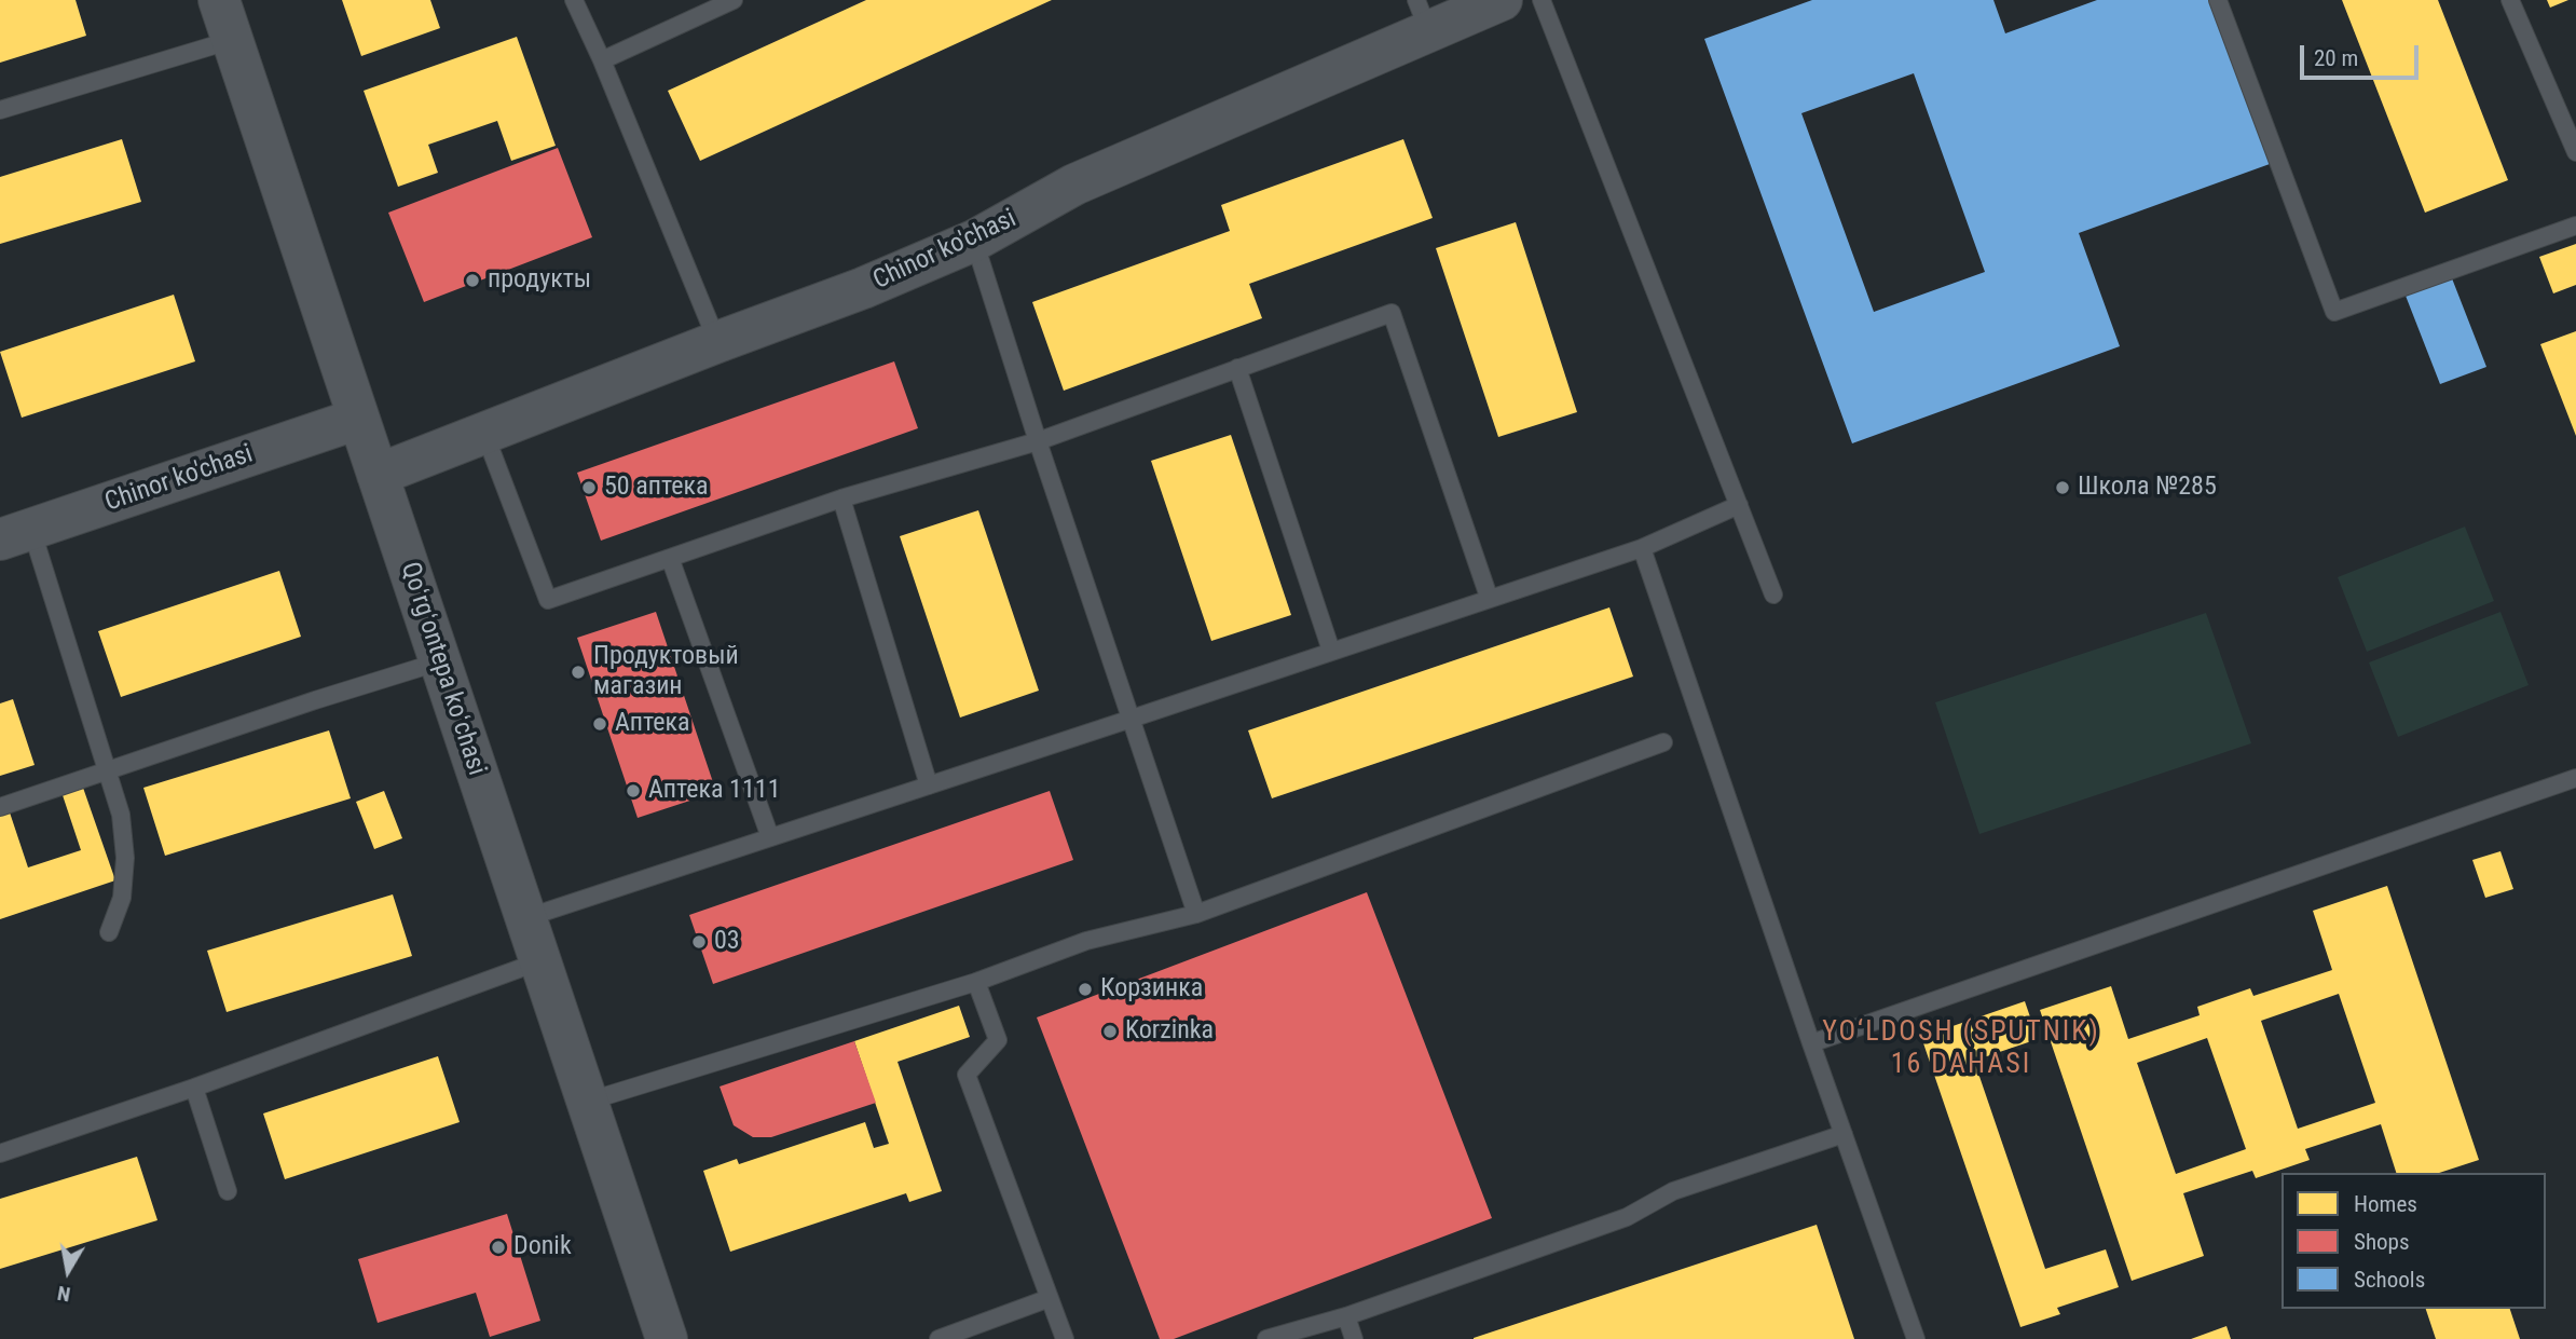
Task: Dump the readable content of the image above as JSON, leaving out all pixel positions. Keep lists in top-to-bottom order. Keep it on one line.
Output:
{"streets":{"street":["Chinor ko'chasi","Qoʻrgʻontepa koʻchasi"]},"crossings":[["Chinor ko'chasi","Qoʻrgʻontepa koʻchasi"]],"districts":["YO‘LDOSH (SPUTNIK) 16 DAHASI"],"places":["продукты","50 аптека","Школа №285","Продуктовый магазин","Аптека","Аптека 1111","03","Корзинка","Korzinka","Donik"],"legend":["Homes","Shops","Schools"],"scale_bar":"20 m","north":"bottom"}
